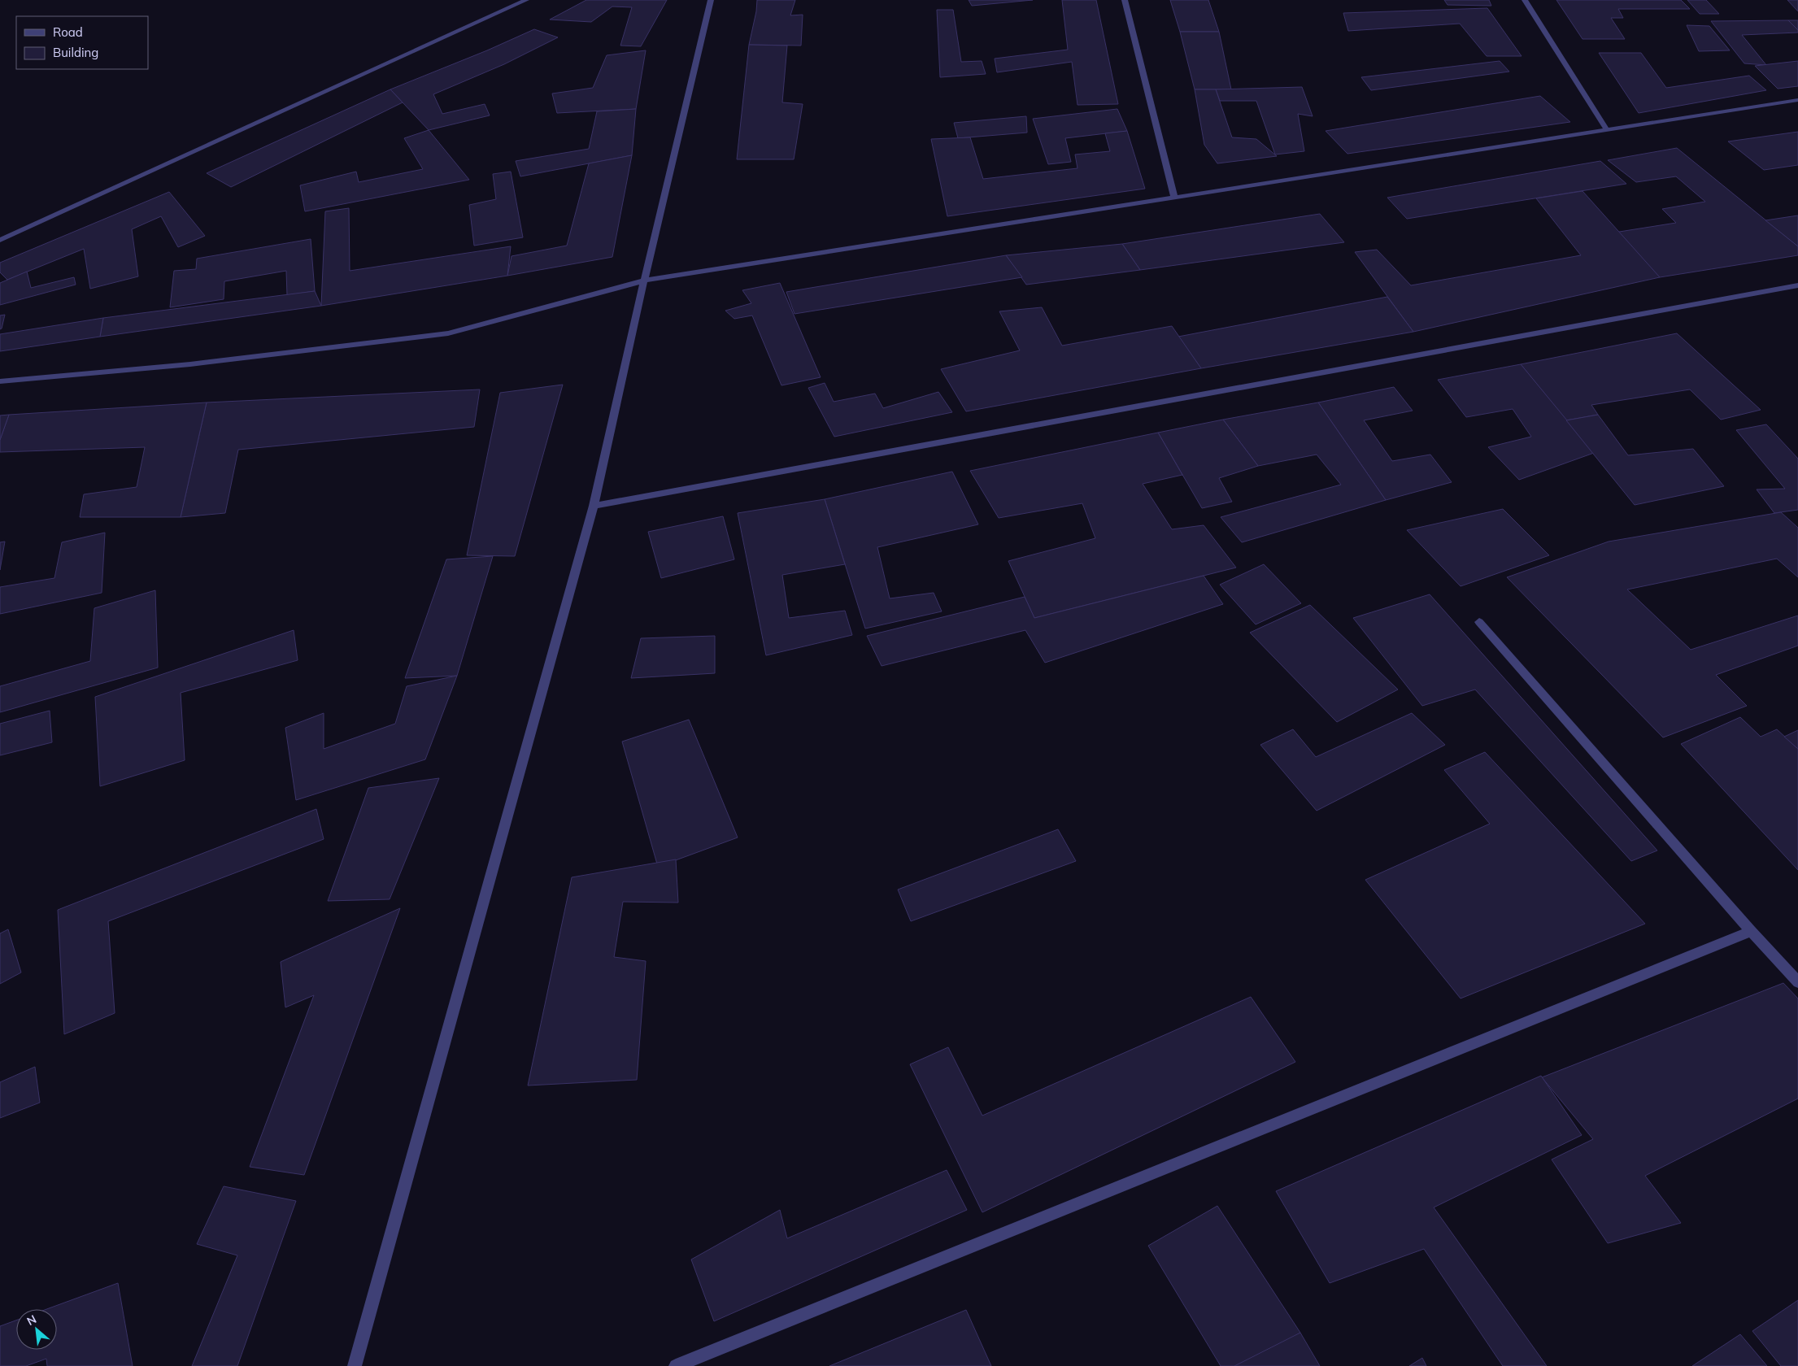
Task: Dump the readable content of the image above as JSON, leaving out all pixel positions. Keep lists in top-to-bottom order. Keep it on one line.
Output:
{"legend":["Road","Building"],"north":"top left"}
